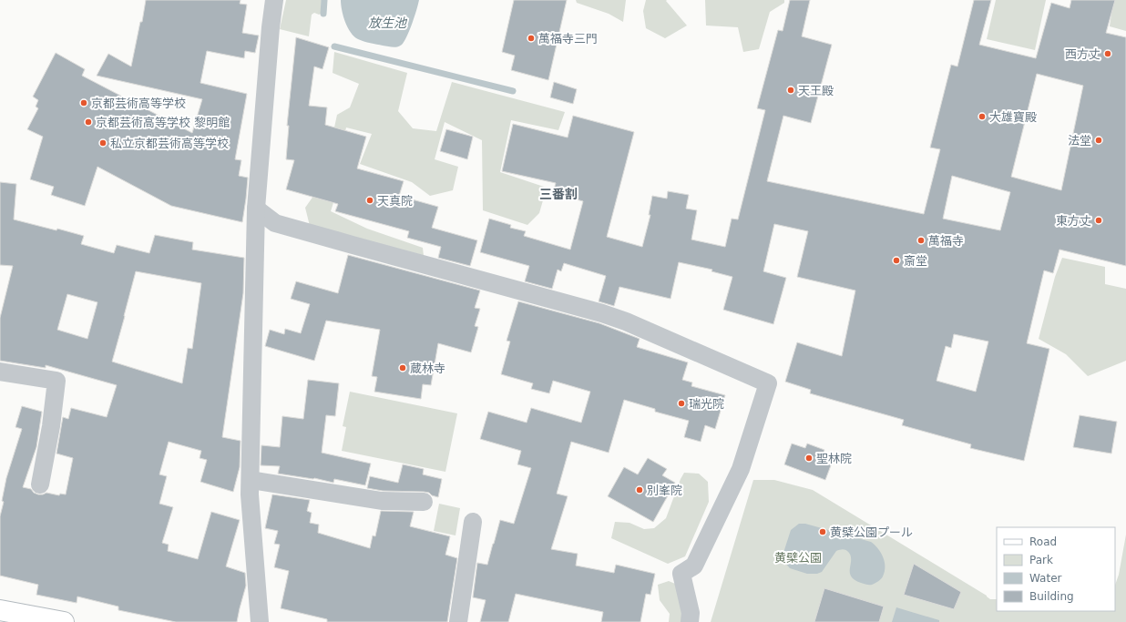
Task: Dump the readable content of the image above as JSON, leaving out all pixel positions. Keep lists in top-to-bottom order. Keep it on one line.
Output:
{"districts":["三番割"],"water":["放生池"],"parks":["黄檗公園"],"places":["萬福寺三門","西方丈","天王殿","京都芸術高等学校","大雄寶殿","京都芸術高等学校 黎明館","法堂","私立京都芸術高等学校","天真院","東方丈","萬福寺","斎堂","蔵林寺","瑞光院","聖林院","別峯院","黄檗公園プール"],"legend":["Road","Park","Water","Building"]}
